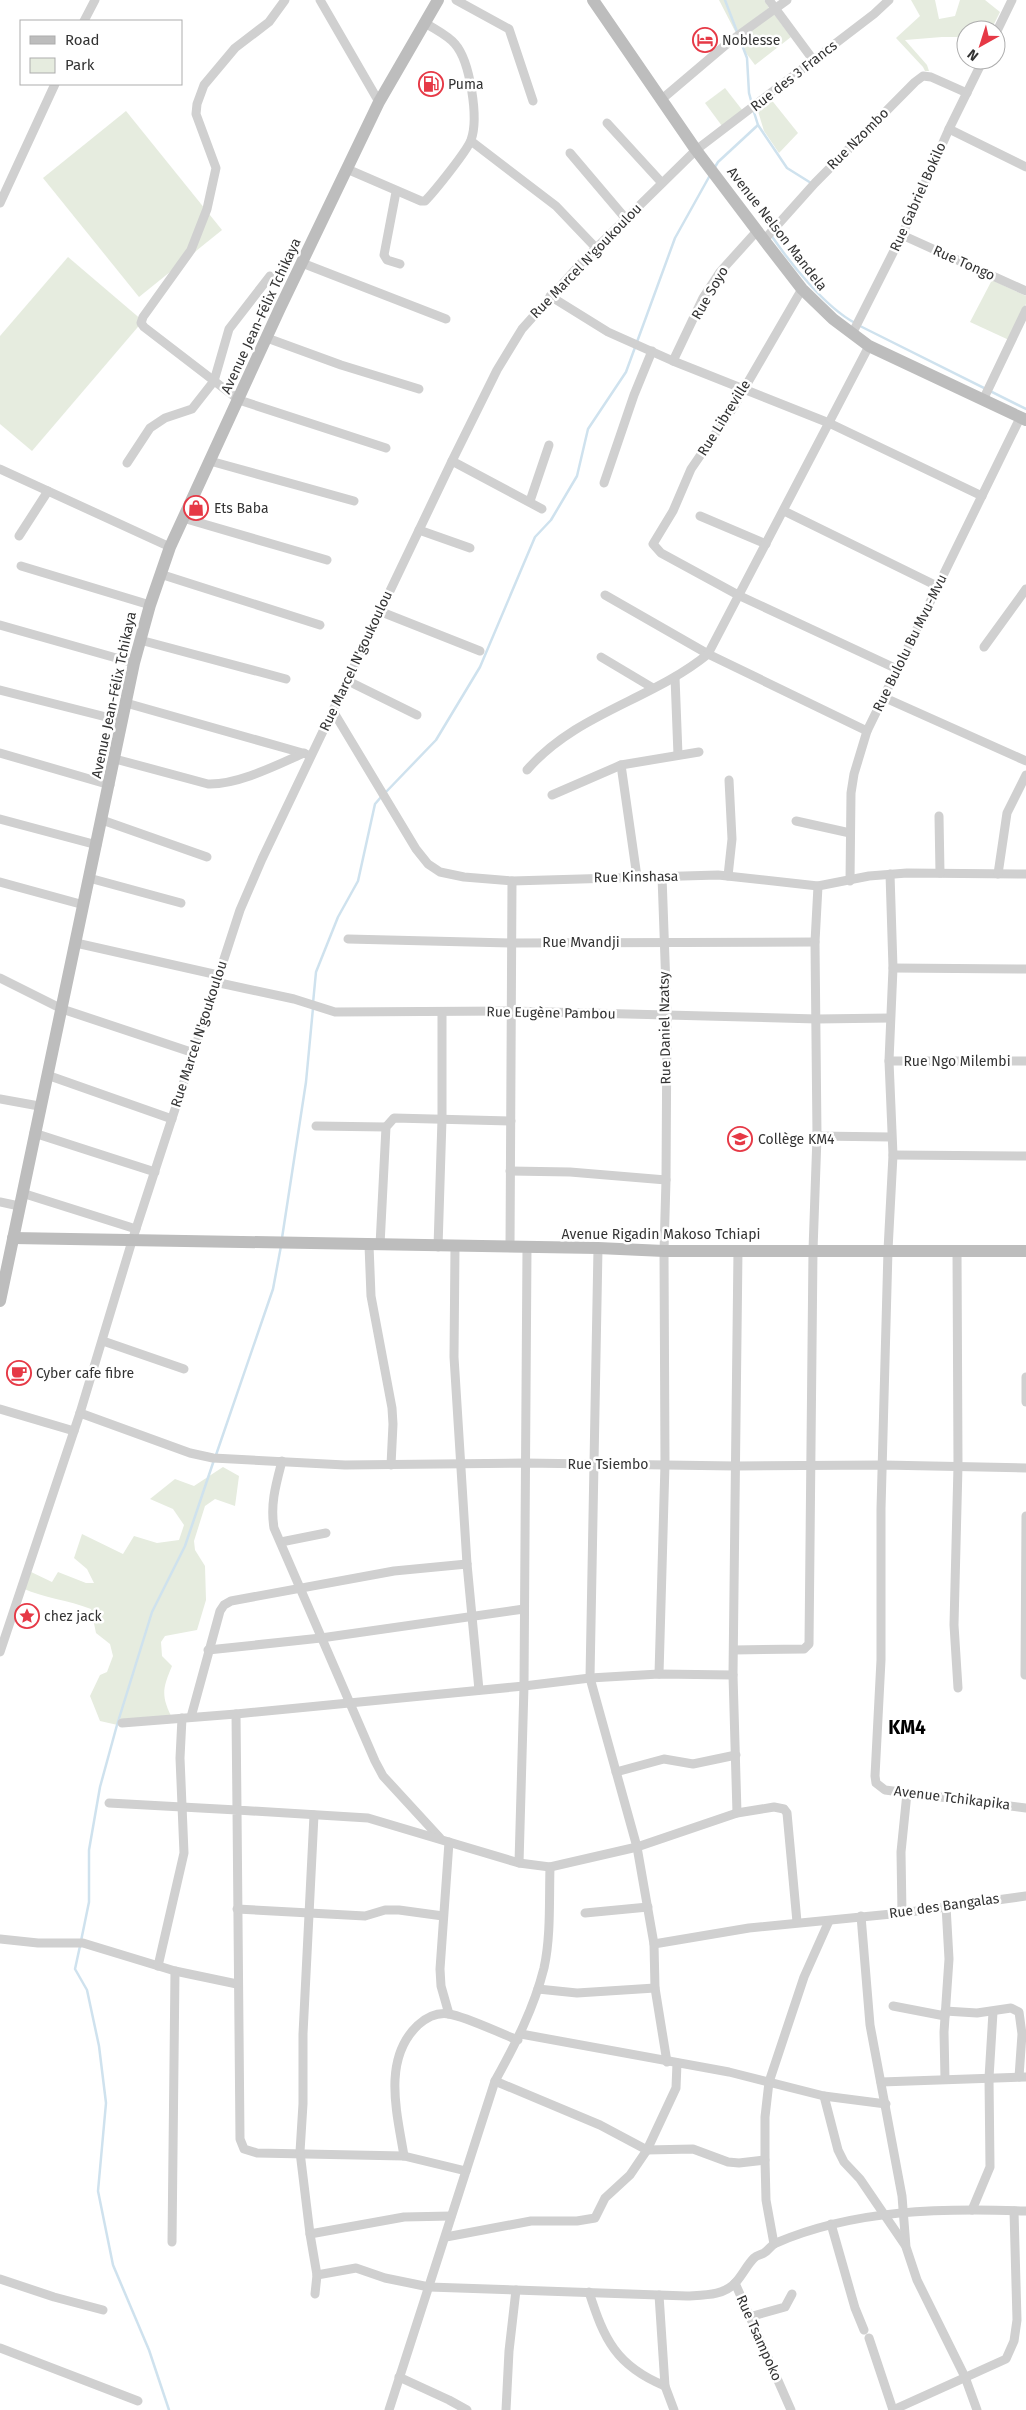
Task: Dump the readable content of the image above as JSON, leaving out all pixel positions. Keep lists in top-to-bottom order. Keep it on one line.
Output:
{"streets":{"street":["Rue des 3 Francs","Rue Nzombo","Rue Gabriel Bokilo","Avenue Nelson Mandela","Rue Marcel N'goukoulou","Rue Tongo","Rue Soyo","Avenue Jean-Félix Tchikaya","Rue Libreville","Rue Bulolu Bu Mvu-Mvu","Rue Kinshasa","Rue Mvandji","Rue Eugène Pambou","Rue Daniel Nzatsy","Rue Ngo Milembi","Avenue Rigadin Makoso Tchiapi","Rue Tsiembo","Avenue Tchikapika","Rue des Bangalas","Rue Tsampoko"]},"crossings":[["Rue des 3 Francs","Avenue Nelson Mandela"],["Rue des 3 Francs","Rue Marcel N'goukoulou"],["Rue Nzombo","Rue Gabriel Bokilo"],["Rue Nzombo","Avenue Nelson Mandela"],["Rue Nzombo","Rue Soyo"],["Rue Gabriel Bokilo","Avenue Nelson Mandela"],["Rue Gabriel Bokilo","Rue Tongo"],["Avenue Nelson Mandela","Rue Marcel N'goukoulou"],["Avenue Nelson Mandela","Rue Soyo"],["Avenue Nelson Mandela","Rue Libreville"],["Avenue Nelson Mandela","Rue Bulolu Bu Mvu-Mvu"],["Rue Marcel N'goukoulou","Rue Kinshasa"],["Rue Marcel N'goukoulou","Rue Eugène Pambou"],["Rue Marcel N'goukoulou","Avenue Rigadin Makoso Tchiapi"],["Rue Marcel N'goukoulou","Rue Tsiembo"],["Avenue Jean-Félix Tchikaya","Rue Eugène Pambou"],["Avenue Jean-Félix Tchikaya","Avenue Rigadin Makoso Tchiapi"],["Rue Bulolu Bu Mvu-Mvu","Rue Kinshasa"],["Rue Kinshasa","Rue Daniel Nzatsy"],["Rue Mvandji","Rue Daniel Nzatsy"],["Rue Eugène Pambou","Rue Daniel Nzatsy"],["Rue Daniel Nzatsy","Avenue Rigadin Makoso Tchiapi"],["Rue Daniel Nzatsy","Rue Tsiembo"],["Rue Tsiembo","Avenue Tchikapika"]],"districts":["KM4"],"places":{"hotel":["Noblesse"],"fuel station":["Puma"],"shop":["Ets Baba"],"school or university":["Collège KM4"],"cafe":["Cyber cafe fibre"],"place":["chez jack"]},"legend":["Road","Park"],"north":"bottom left"}
